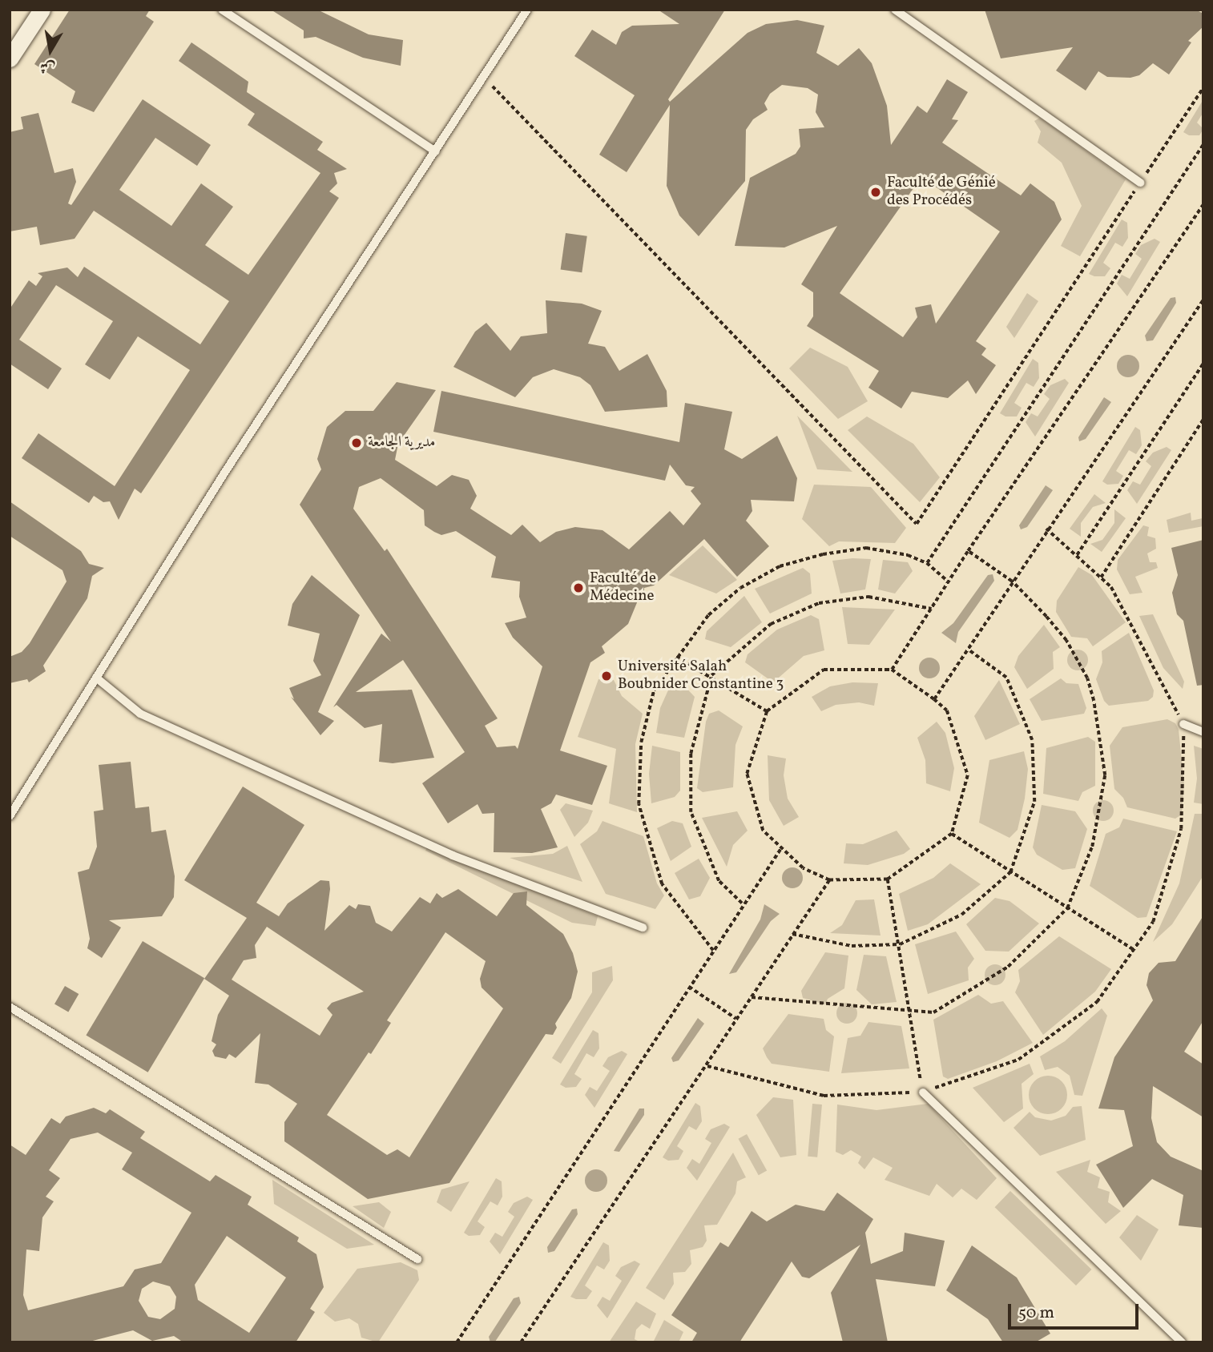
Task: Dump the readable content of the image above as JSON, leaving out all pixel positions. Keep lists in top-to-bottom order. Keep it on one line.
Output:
{"places":["Faculté de Génié des Procédés","مديرية الجامعة","Faculté de Médecine","Université Salah Boubnider Constantine 3"],"scale_bar":"50 m","north":"bottom"}
